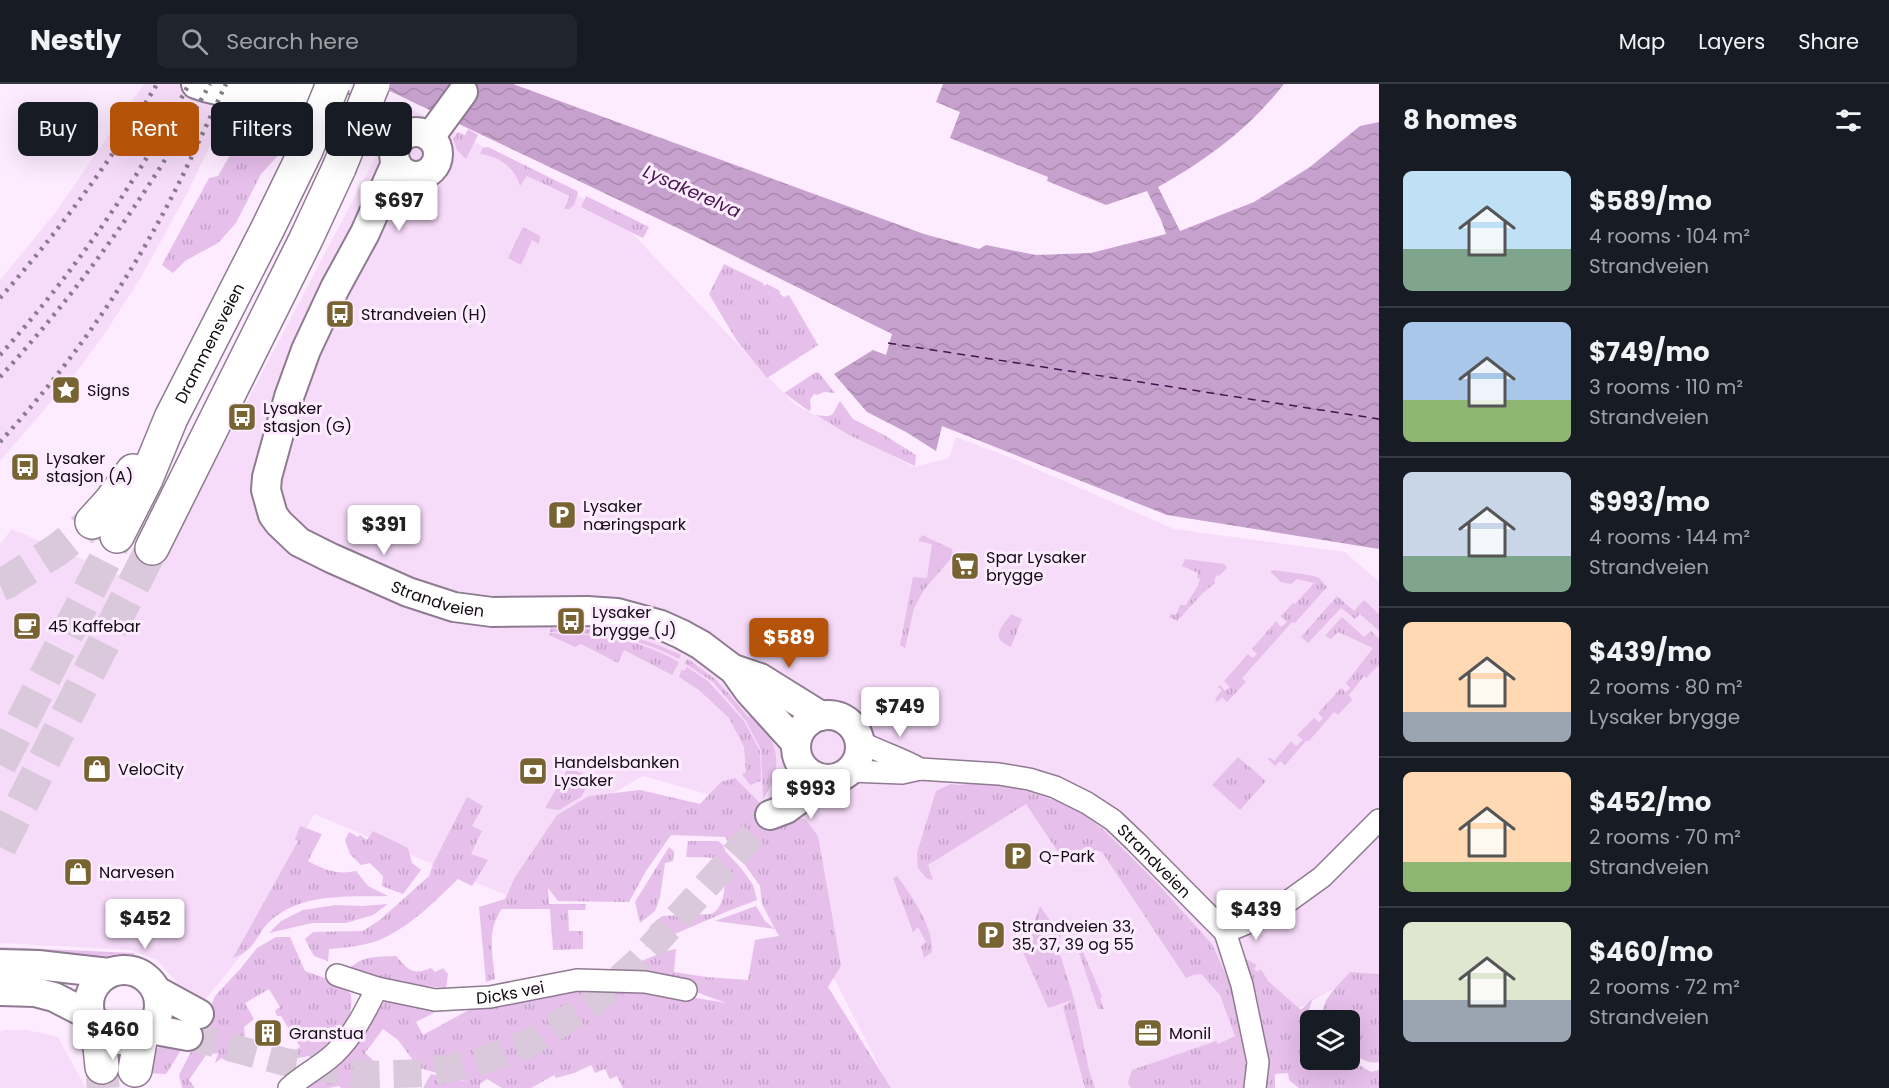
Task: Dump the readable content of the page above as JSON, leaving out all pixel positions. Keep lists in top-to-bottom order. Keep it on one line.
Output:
{"streets":{"highway":["Drammensveien"],"main road":["Strandveien"],"street":["Dicks vei"]},"water":["Lysakerelva"],"places":{"bus stop":["Strandveien (H)","Lysaker stasjon (G)","Lysaker stasjon (A)","Lysaker brygge (J)"],"place":["Signs"],"parking":["Lysaker næringspark","Q-Park","Strandveien 33, 35, 37, 39 og 55"],"supermarket":["Spar Lysaker brygge"],"cafe":["45 Kaffebar"],"shop":["VeloCity","Narvesen"],"bank":["Handelsbanken Lysaker"],"building":["Granstua"],"office":["Monil"]},"page":{"header":"Nestly","search":"Search here","nav":["Map","Layers","Share"],"heading":"8 homes","chip":["Buy","Rent","Filters","New"],"list":[{"name":"$589/mo","note":"4 rooms · 104 m² · Strandveien"},{"name":"$749/mo","note":"3 rooms · 110 m² · Strandveien"},{"name":"$993/mo","note":"4 rooms · 144 m² · Strandveien"},{"name":"$439/mo","note":"2 rooms · 80 m² · Lysaker brygge"},{"name":"$452/mo","note":"2 rooms · 70 m² · Strandveien"},{"name":"$460/mo","note":"2 rooms · 72 m² · Strandveien"}],"price":["$697","$391","$589","$749","$993","$439","$452","$460"]}}
